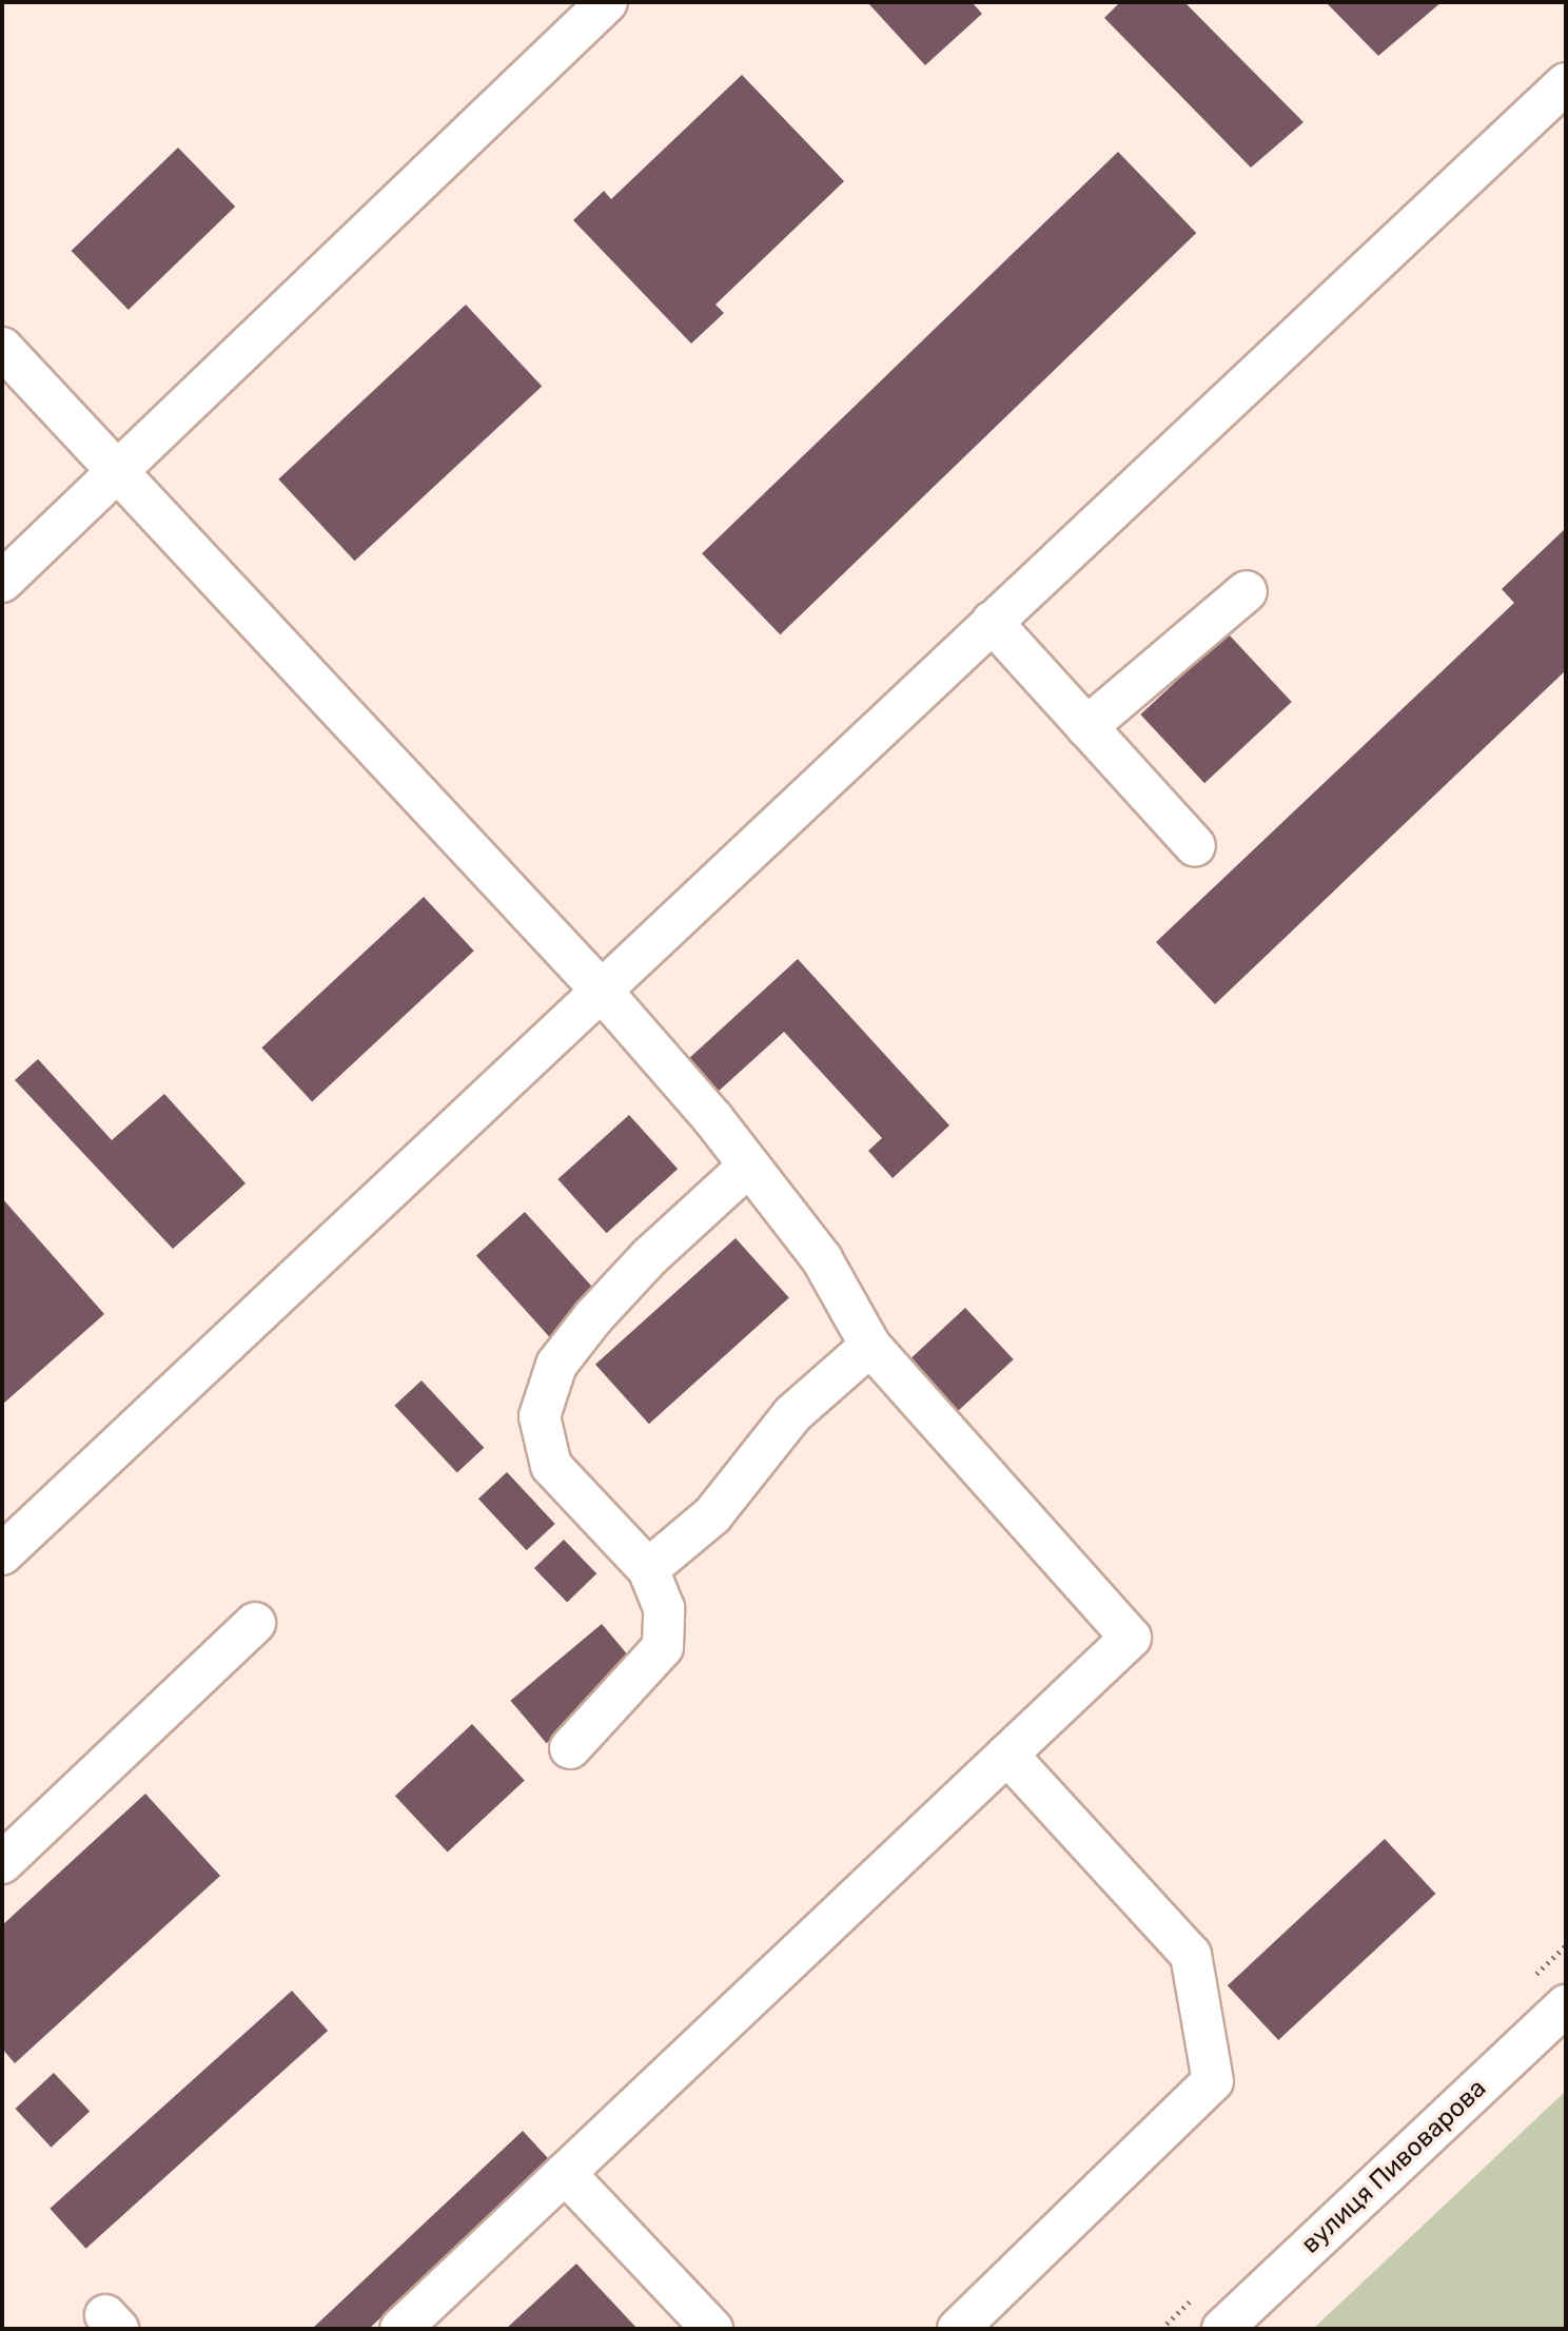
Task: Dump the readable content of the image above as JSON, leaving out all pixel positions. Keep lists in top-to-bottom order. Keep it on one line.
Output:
{"streets":{"street":["вулиця Пивоварова"]}}
